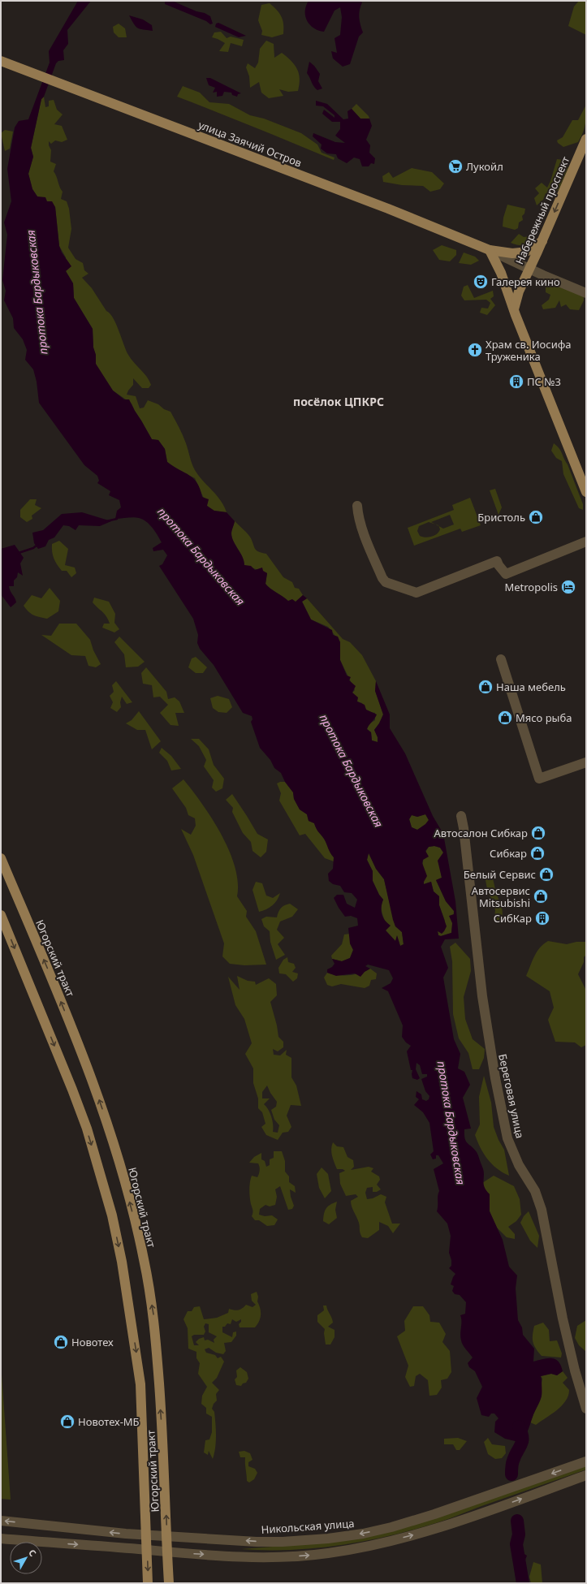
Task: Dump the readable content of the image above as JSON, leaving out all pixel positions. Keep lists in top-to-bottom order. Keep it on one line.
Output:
{"streets":{"main road":["улица Заячий Остров","Набережный проспект","Югорский тракт"],"street":["Береговая улица","Никольская улица"]},"crossings":[["улица Заячий Остров","Набережный проспект"],["Югорский тракт","Никольская улица"]],"districts":["посёлок ЦПКРС"],"water":["протока Бардыковская"],"places":{"supermarket":["Лукойл"],"theatre":["Галерея кино"],"church":["Храм св. Иосифа Труженика"],"building":["ПС №3","СибКар"],"shop":["Бристоль","Наша мебель","Мясо рыба","Автосалон Сибкар","Сибкар","Белый Сервис","Автосервис Mitsubishi","Новотех","Новотех-МБ"],"hotel":["Metropolis"]},"north":"top right"}
